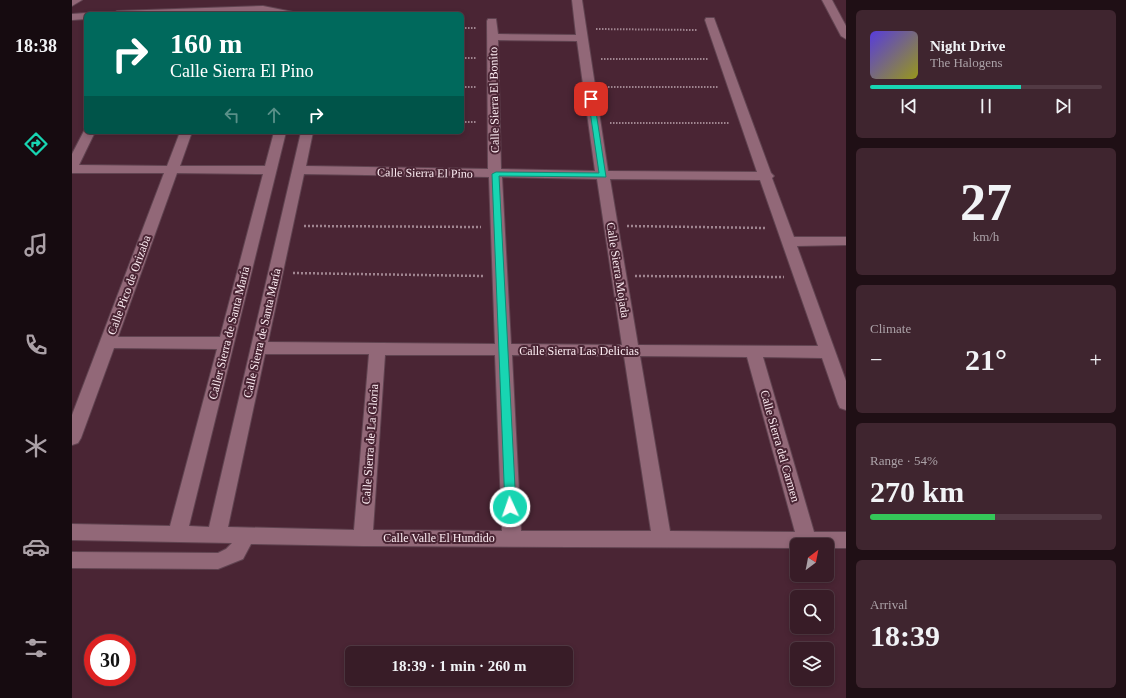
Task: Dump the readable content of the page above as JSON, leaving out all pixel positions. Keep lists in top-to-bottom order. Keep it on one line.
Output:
{"streets":{"street":["Calle Sierra El Bonito","Calle Sierra El Pino","Calle Sierra Mojada","Calle Pico de Orizaba","Caller Sierra de Santa María","Calle Sierra de Santa María","Calle Sierra Las Delicias","Calle Sierra de La Gloria","Calle Sierra del Carmen","Calle Valle El Hundido"]},"crossings":[["Calle Sierra El Bonito","Calle Sierra El Pino"],["Calle Sierra El Bonito","Calle Sierra Las Delicias"],["Calle Sierra El Bonito","Calle Valle El Hundido"],["Calle Sierra El Pino","Calle Sierra Mojada"],["Calle Sierra El Pino","Calle Sierra de Santa María"],["Calle Sierra Mojada","Calle Sierra Las Delicias"],["Calle Sierra Mojada","Calle Valle El Hundido"],["Caller Sierra de Santa María","Calle Valle El Hundido"],["Calle Sierra de Santa María","Calle Sierra Las Delicias"],["Calle Sierra de Santa María","Calle Valle El Hundido"],["Calle Sierra Las Delicias","Calle Sierra de La Gloria"],["Calle Sierra Las Delicias","Calle Sierra del Carmen"],["Calle Sierra de La Gloria","Calle Valle El Hundido"]],"north":"top right","page":{"tabs":"18:38","turn":["160 m","Calle Sierra El Pino"],"song":["Night Drive","The Halogens"],"tile":[["27","km/h"],"Climate",["Range · 54%","270 km"],["Arrival","18:39"]],"heat":["−","21°","+"],"limit":"30","trip":"18:39 · 1 min · 260 m"}}
